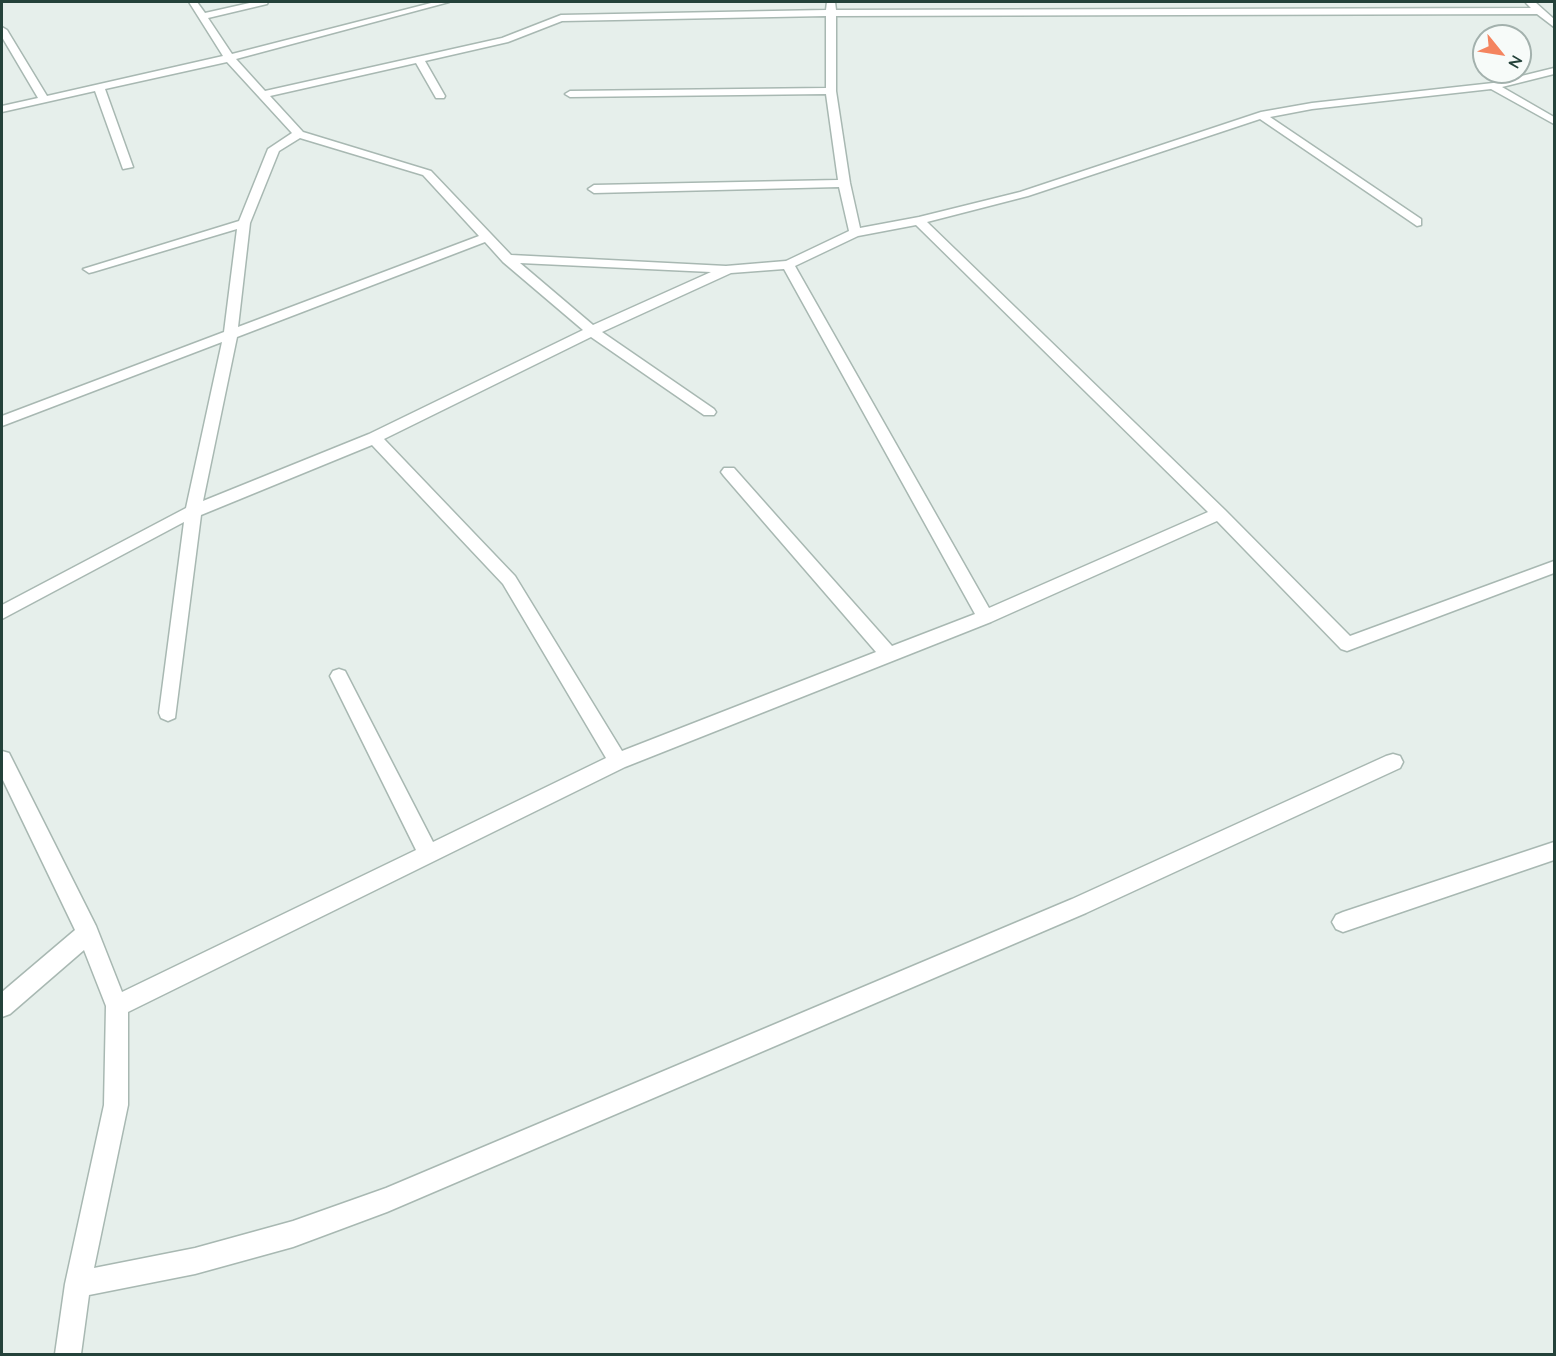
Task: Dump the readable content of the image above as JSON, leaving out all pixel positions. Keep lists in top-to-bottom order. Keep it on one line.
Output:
{"north":"bottom right"}
